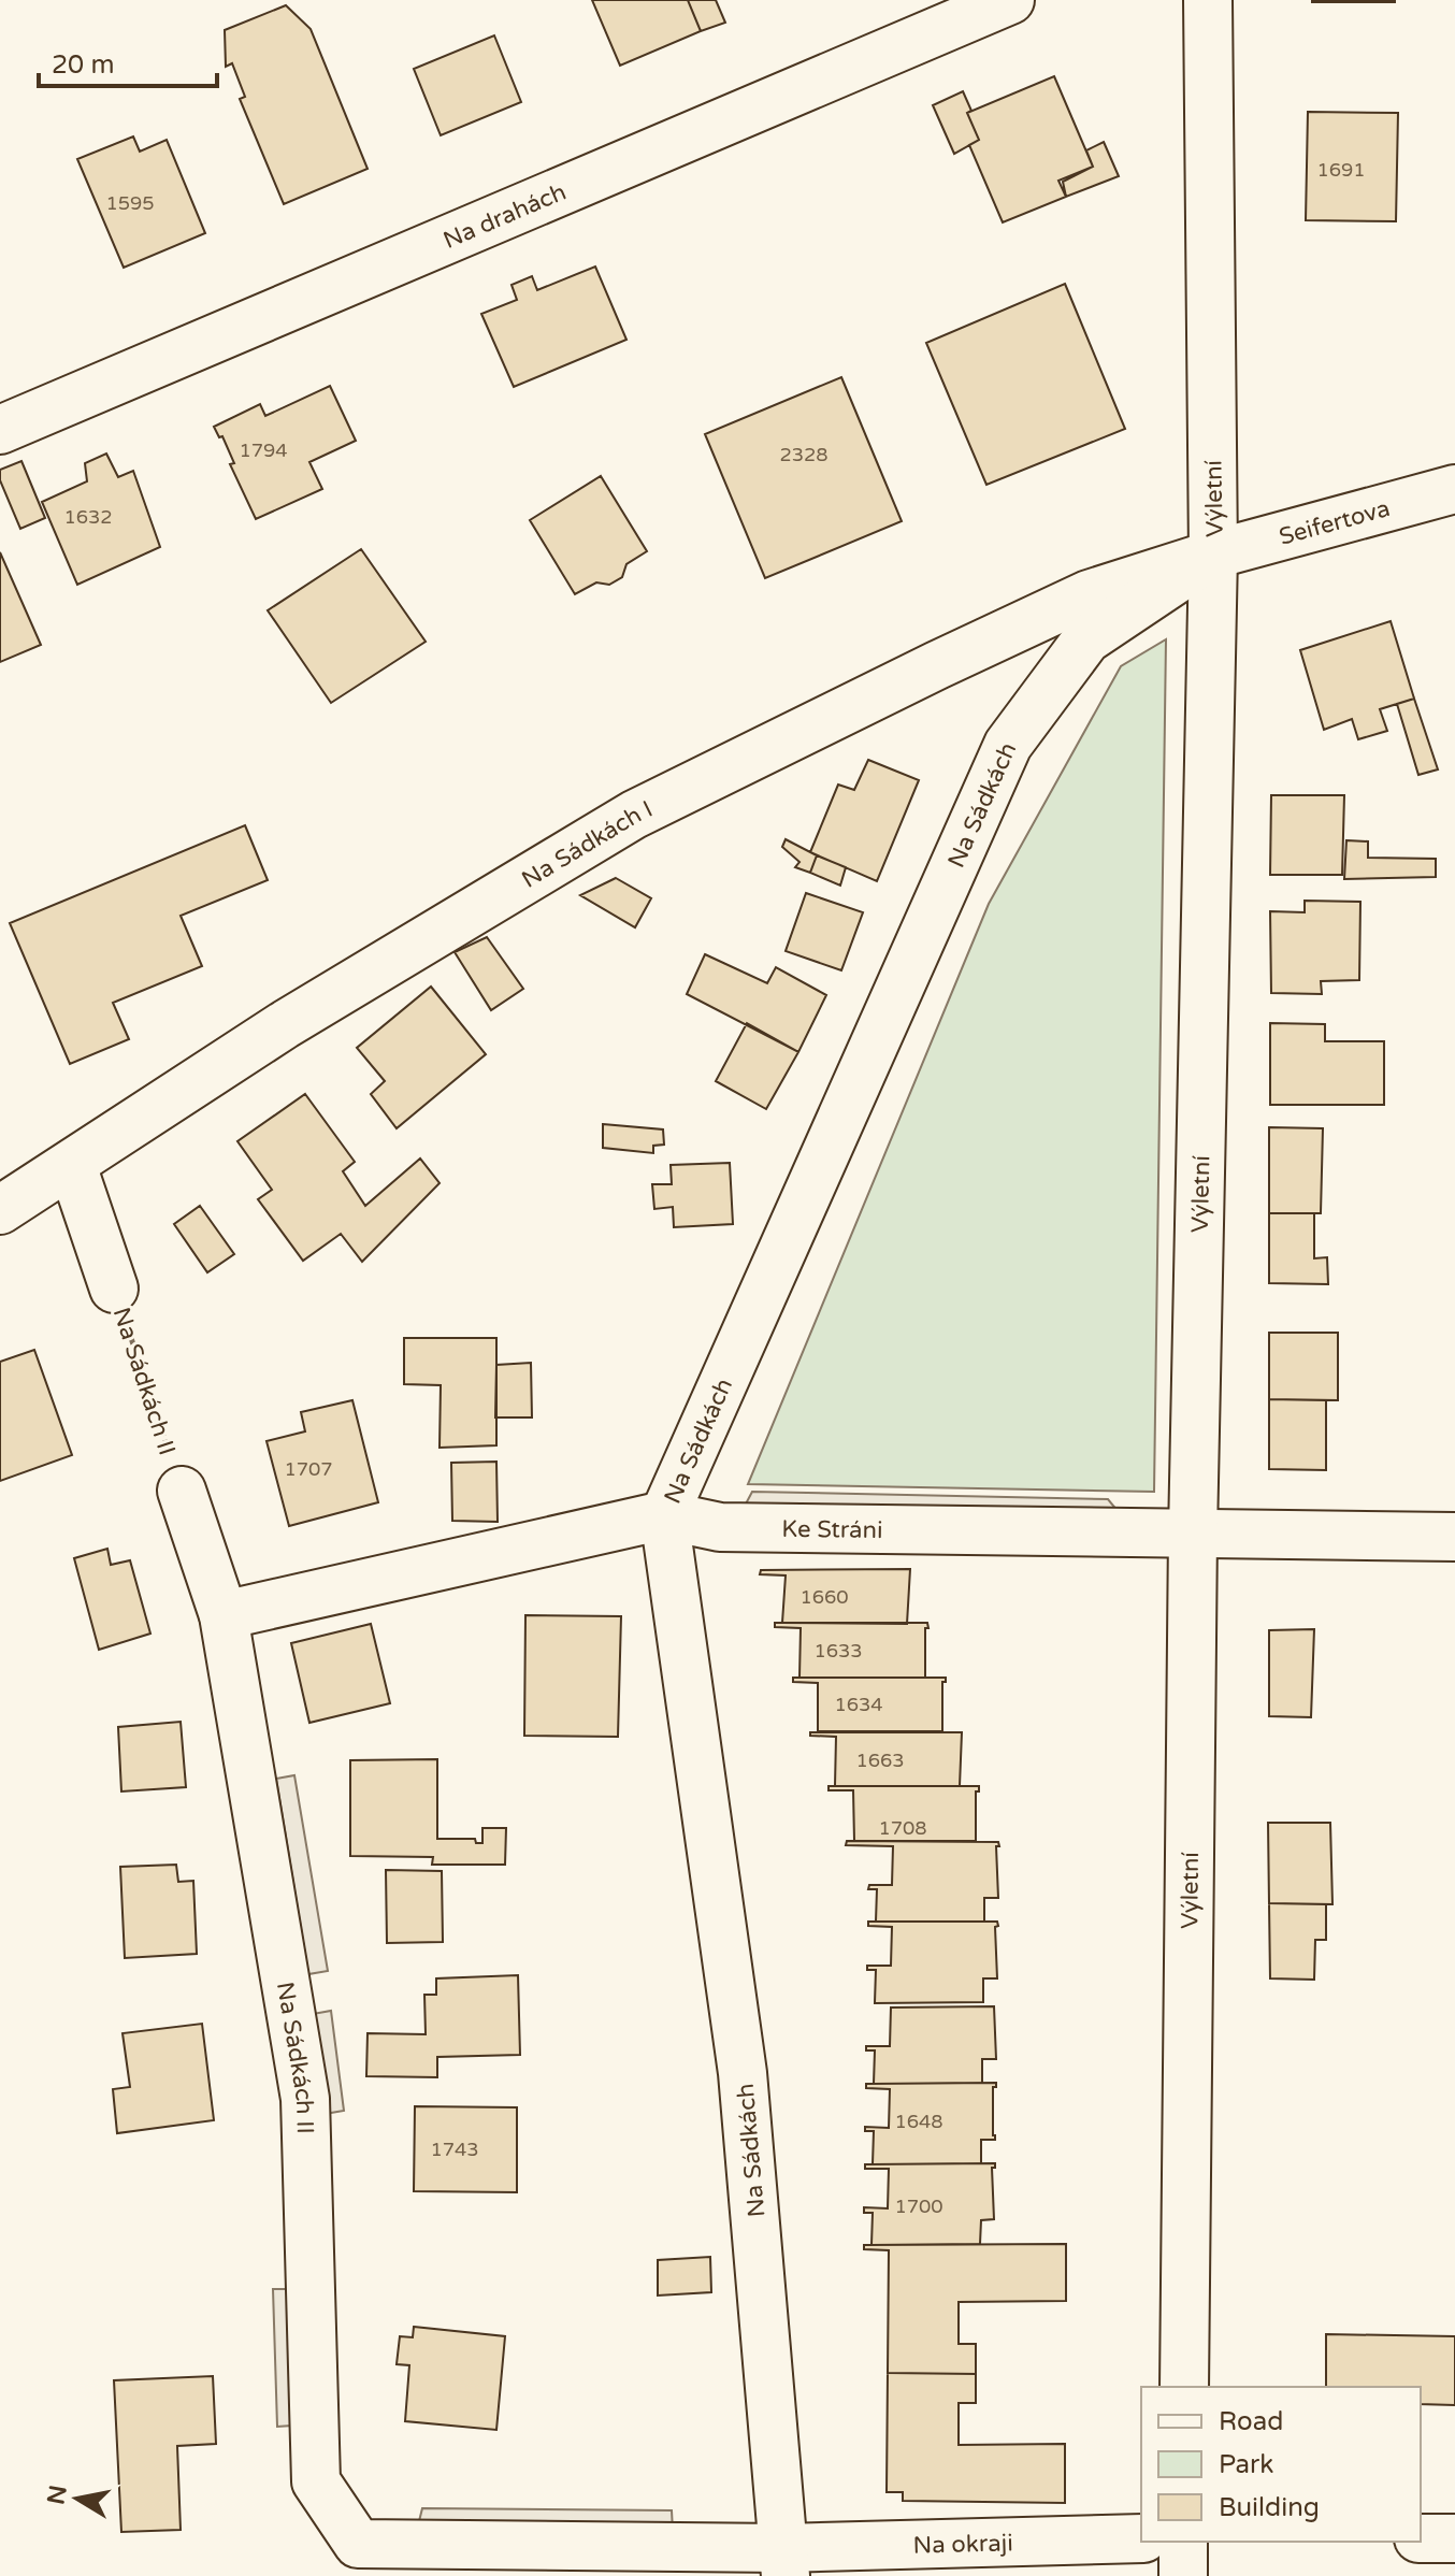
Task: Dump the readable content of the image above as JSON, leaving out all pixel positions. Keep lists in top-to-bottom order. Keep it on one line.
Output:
{"streets":{"street":["Na drahách","Výletní","Seifertova","Na Sádkách","Na Sádkách I","Na Sádkách II","Ke Stráni","Na okraji"]},"crossings":[["Výletní","Seifertova"],["Výletní","Na Sádkách"],["Výletní","Na Sádkách I"],["Výletní","Ke Stráni"],["Seifertova","Na Sádkách"],["Seifertova","Na Sádkách I"],["Na Sádkách","Na Sádkách I"],["Na Sádkách","Na Sádkách II"],["Na Sádkách","Ke Stráni"],["Na Sádkách","Na okraji"],["Na Sádkách I","Na Sádkách II"],["Na Sádkách II","Ke Stráni"],["Na Sádkách II","Na okraji"]],"house_numbers":["1691","1595","1794","2328","1632","1707","1660","1633","1634","1663","1708","1648","1743","1700"],"legend":["Road","Park","Building"],"scale_bar":"20 m","north":"left"}
